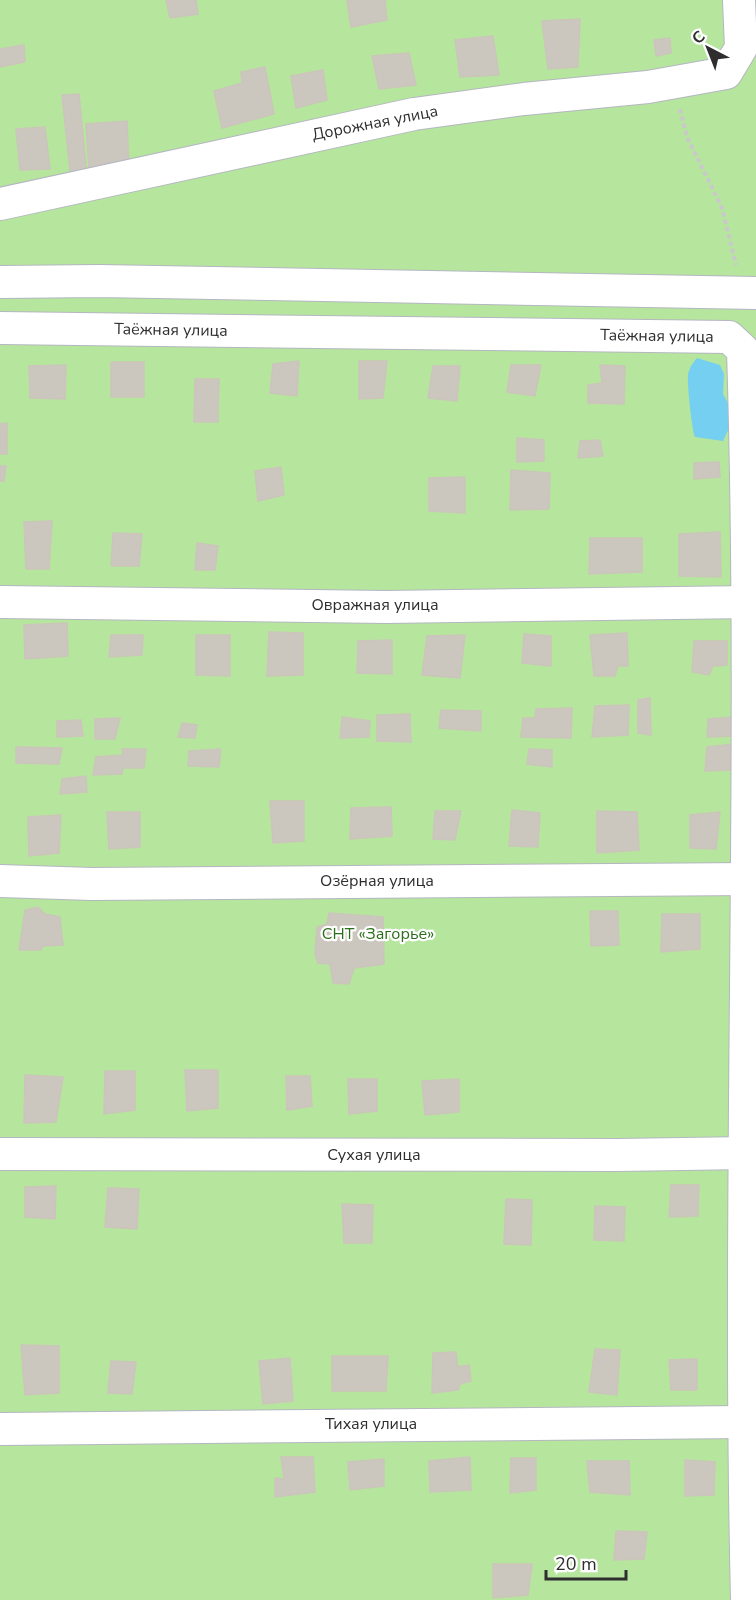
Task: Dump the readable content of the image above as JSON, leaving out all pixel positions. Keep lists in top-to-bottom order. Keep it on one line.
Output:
{"streets":{"street":["Дорожная улица","Таёжная улица","Овражная улица","Озёрная улица","Сухая улица","Тихая улица"]},"crossings":[["Таёжная улица","Овражная улица"],["Таёжная улица","Озёрная улица"],["Таёжная улица","Сухая улица"],["Таёжная улица","Тихая улица"]],"parks":["СНТ «Загорье»"],"scale_bar":"20 m","north":"top left"}
